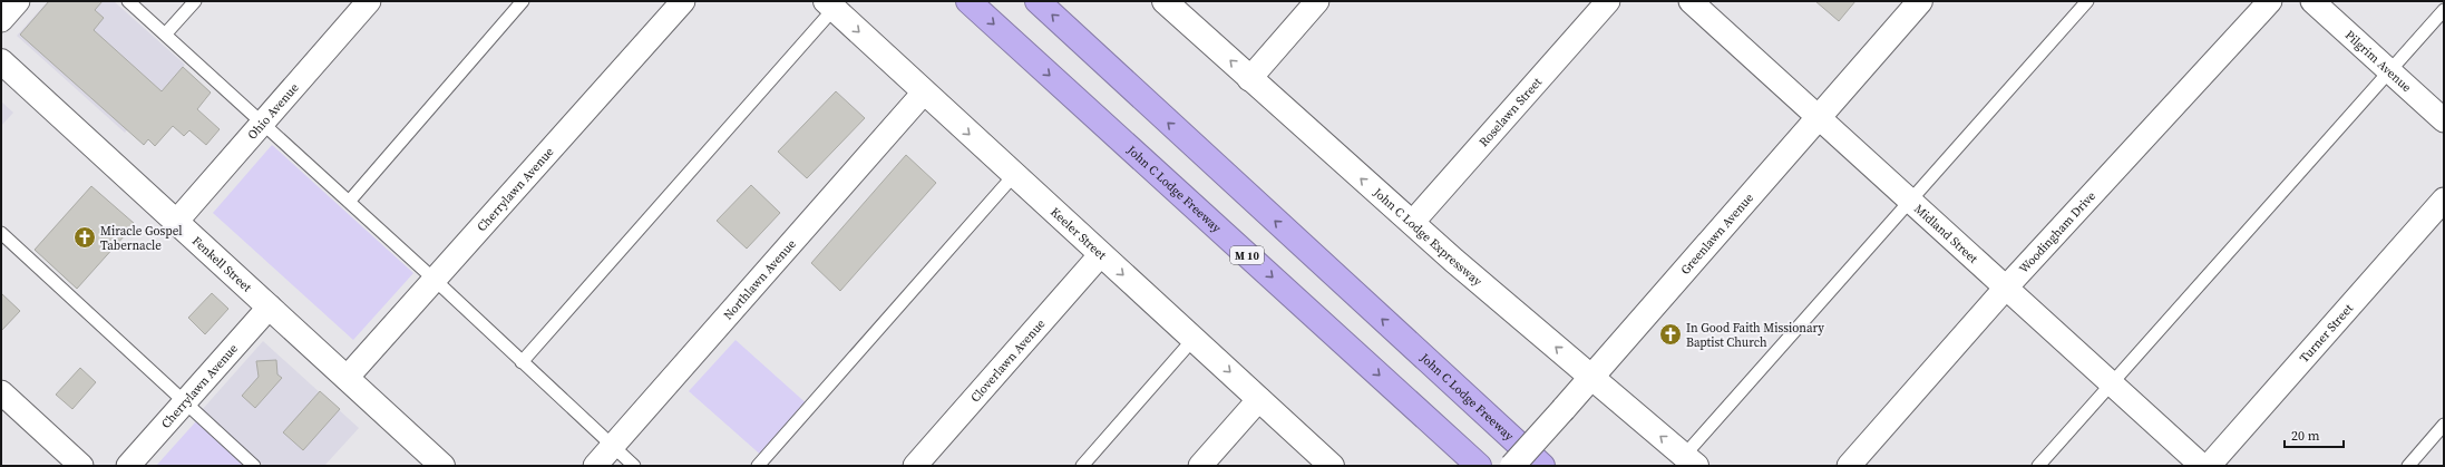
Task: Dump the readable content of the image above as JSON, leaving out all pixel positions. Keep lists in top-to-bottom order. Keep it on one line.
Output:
{"streets":{"highway":["John C Lodge Freeway","M 10"],"main road":["Keeler Street","Greenlawn Avenue","John C Lodge Expressway","Fenkell Street"],"street":["Pilgrim Avenue","Ohio Avenue","Roselawn Street","Cherrylawn Avenue","Woodingham Drive","Midland Street","Northlawn Avenue","Turner Street","Cloverlawn Avenue"]},"crossings":[["Ohio Avenue","Fenkell Street"],["Roselawn Street","John C Lodge Expressway"],["Cherrylawn Avenue","Fenkell Street"],["Woodingham Drive","Midland Street"],["Keeler Street","Northlawn Avenue"],["Keeler Street","Cloverlawn Avenue"],["Greenlawn Avenue","Midland Street"],["Greenlawn Avenue","John C Lodge Expressway"]],"one_way":["Keeler Street","John C Lodge Expressway"],"places":{"church":["Miracle Gospel Tabernacle","In Good Faith Missionary Baptist Church"]},"scale_bar":"20 m"}
